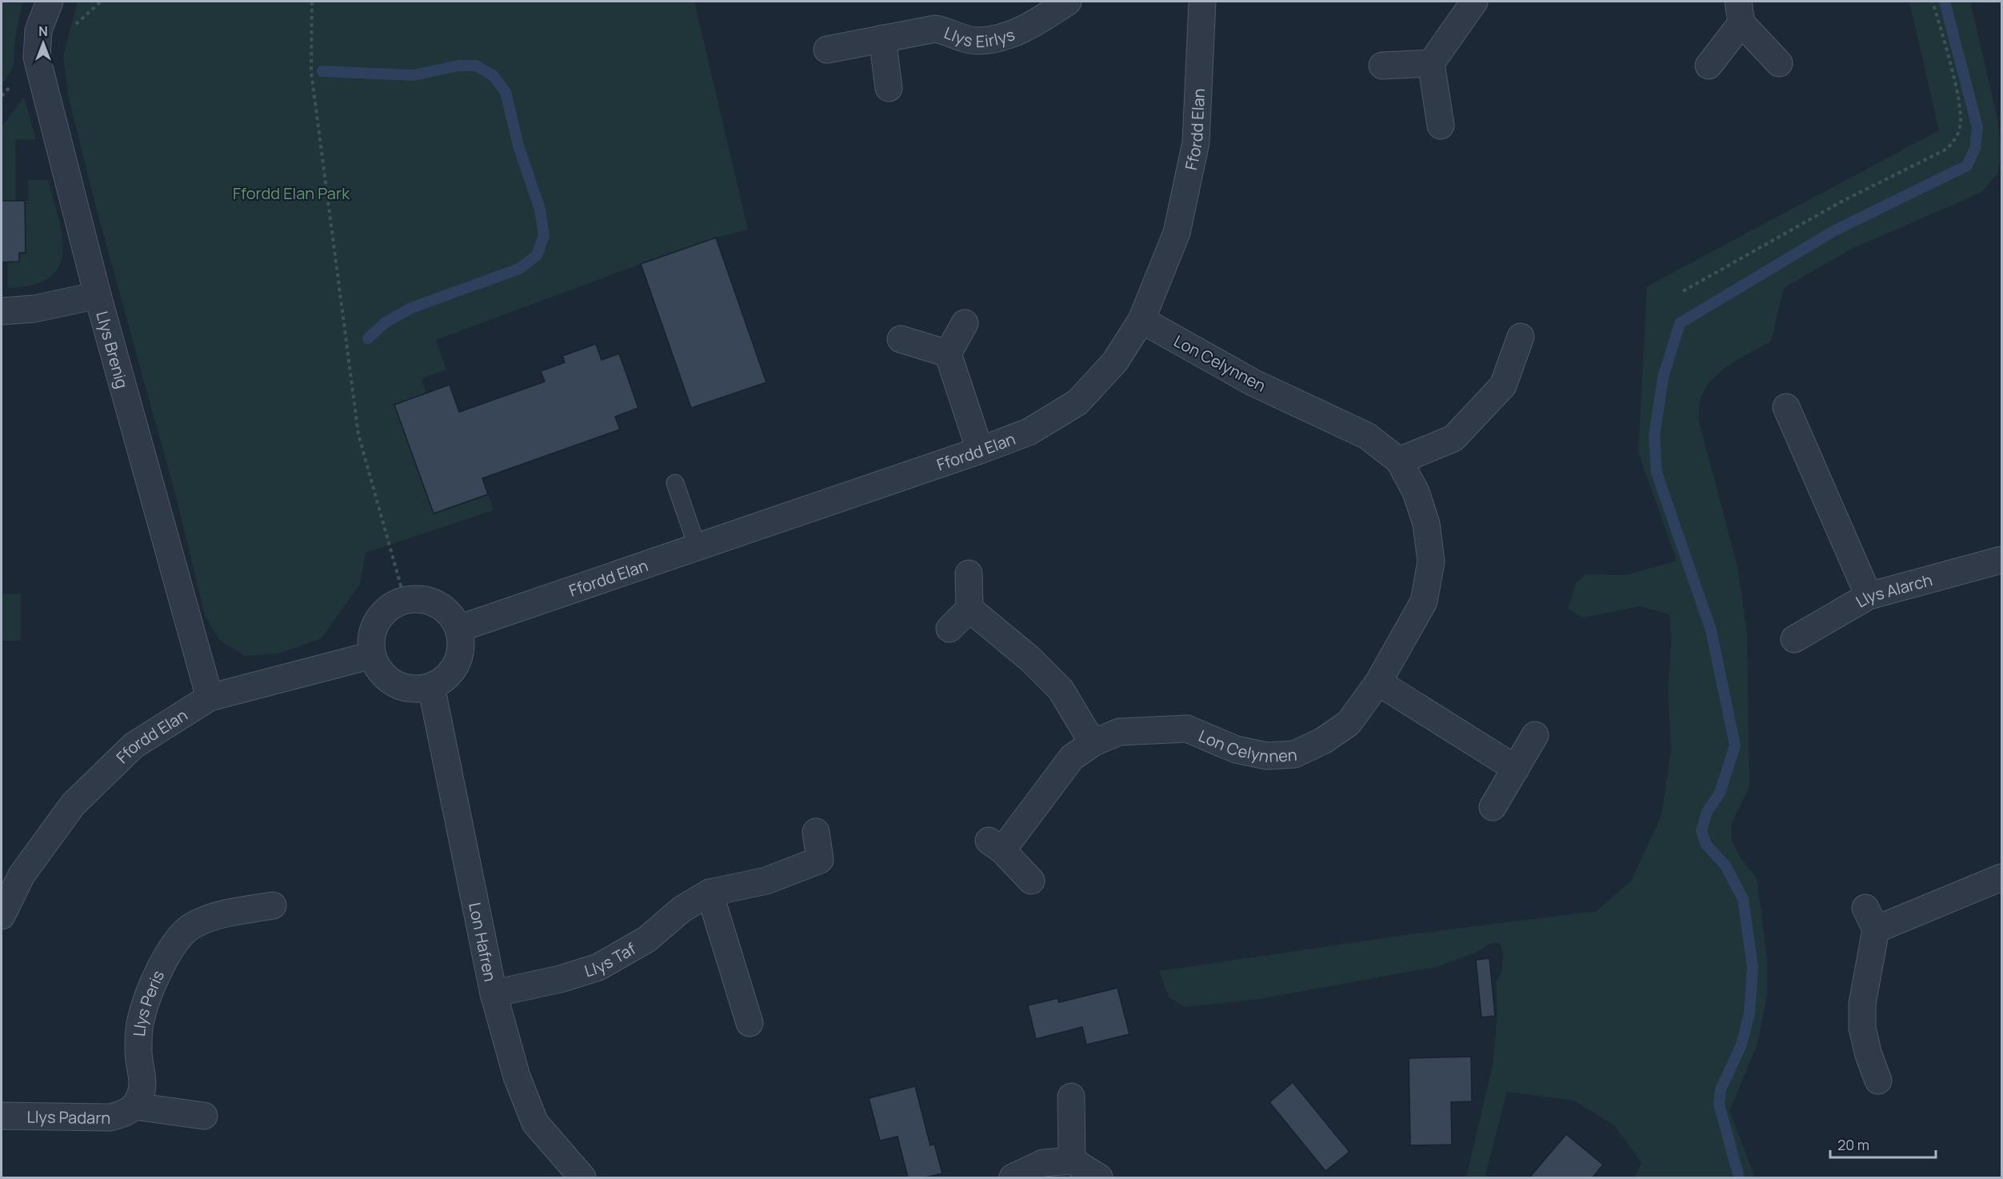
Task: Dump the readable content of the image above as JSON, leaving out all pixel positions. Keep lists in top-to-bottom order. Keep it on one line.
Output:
{"streets":{"street":["Llys Eirlys","Ffordd Elan","Llys Brenig","Lon Celynnen","Llys Alarch","Lon Hafren","Llys Taf","Llys Peris","Llys Padarn"]},"crossings":[["Ffordd Elan","Llys Brenig"],["Ffordd Elan","Lon Celynnen"],["Ffordd Elan","Lon Hafren"],["Lon Hafren","Llys Taf"],["Llys Peris","Llys Padarn"]],"parks":["Ffordd Elan Park"],"scale_bar":"20 m","north":"top"}
